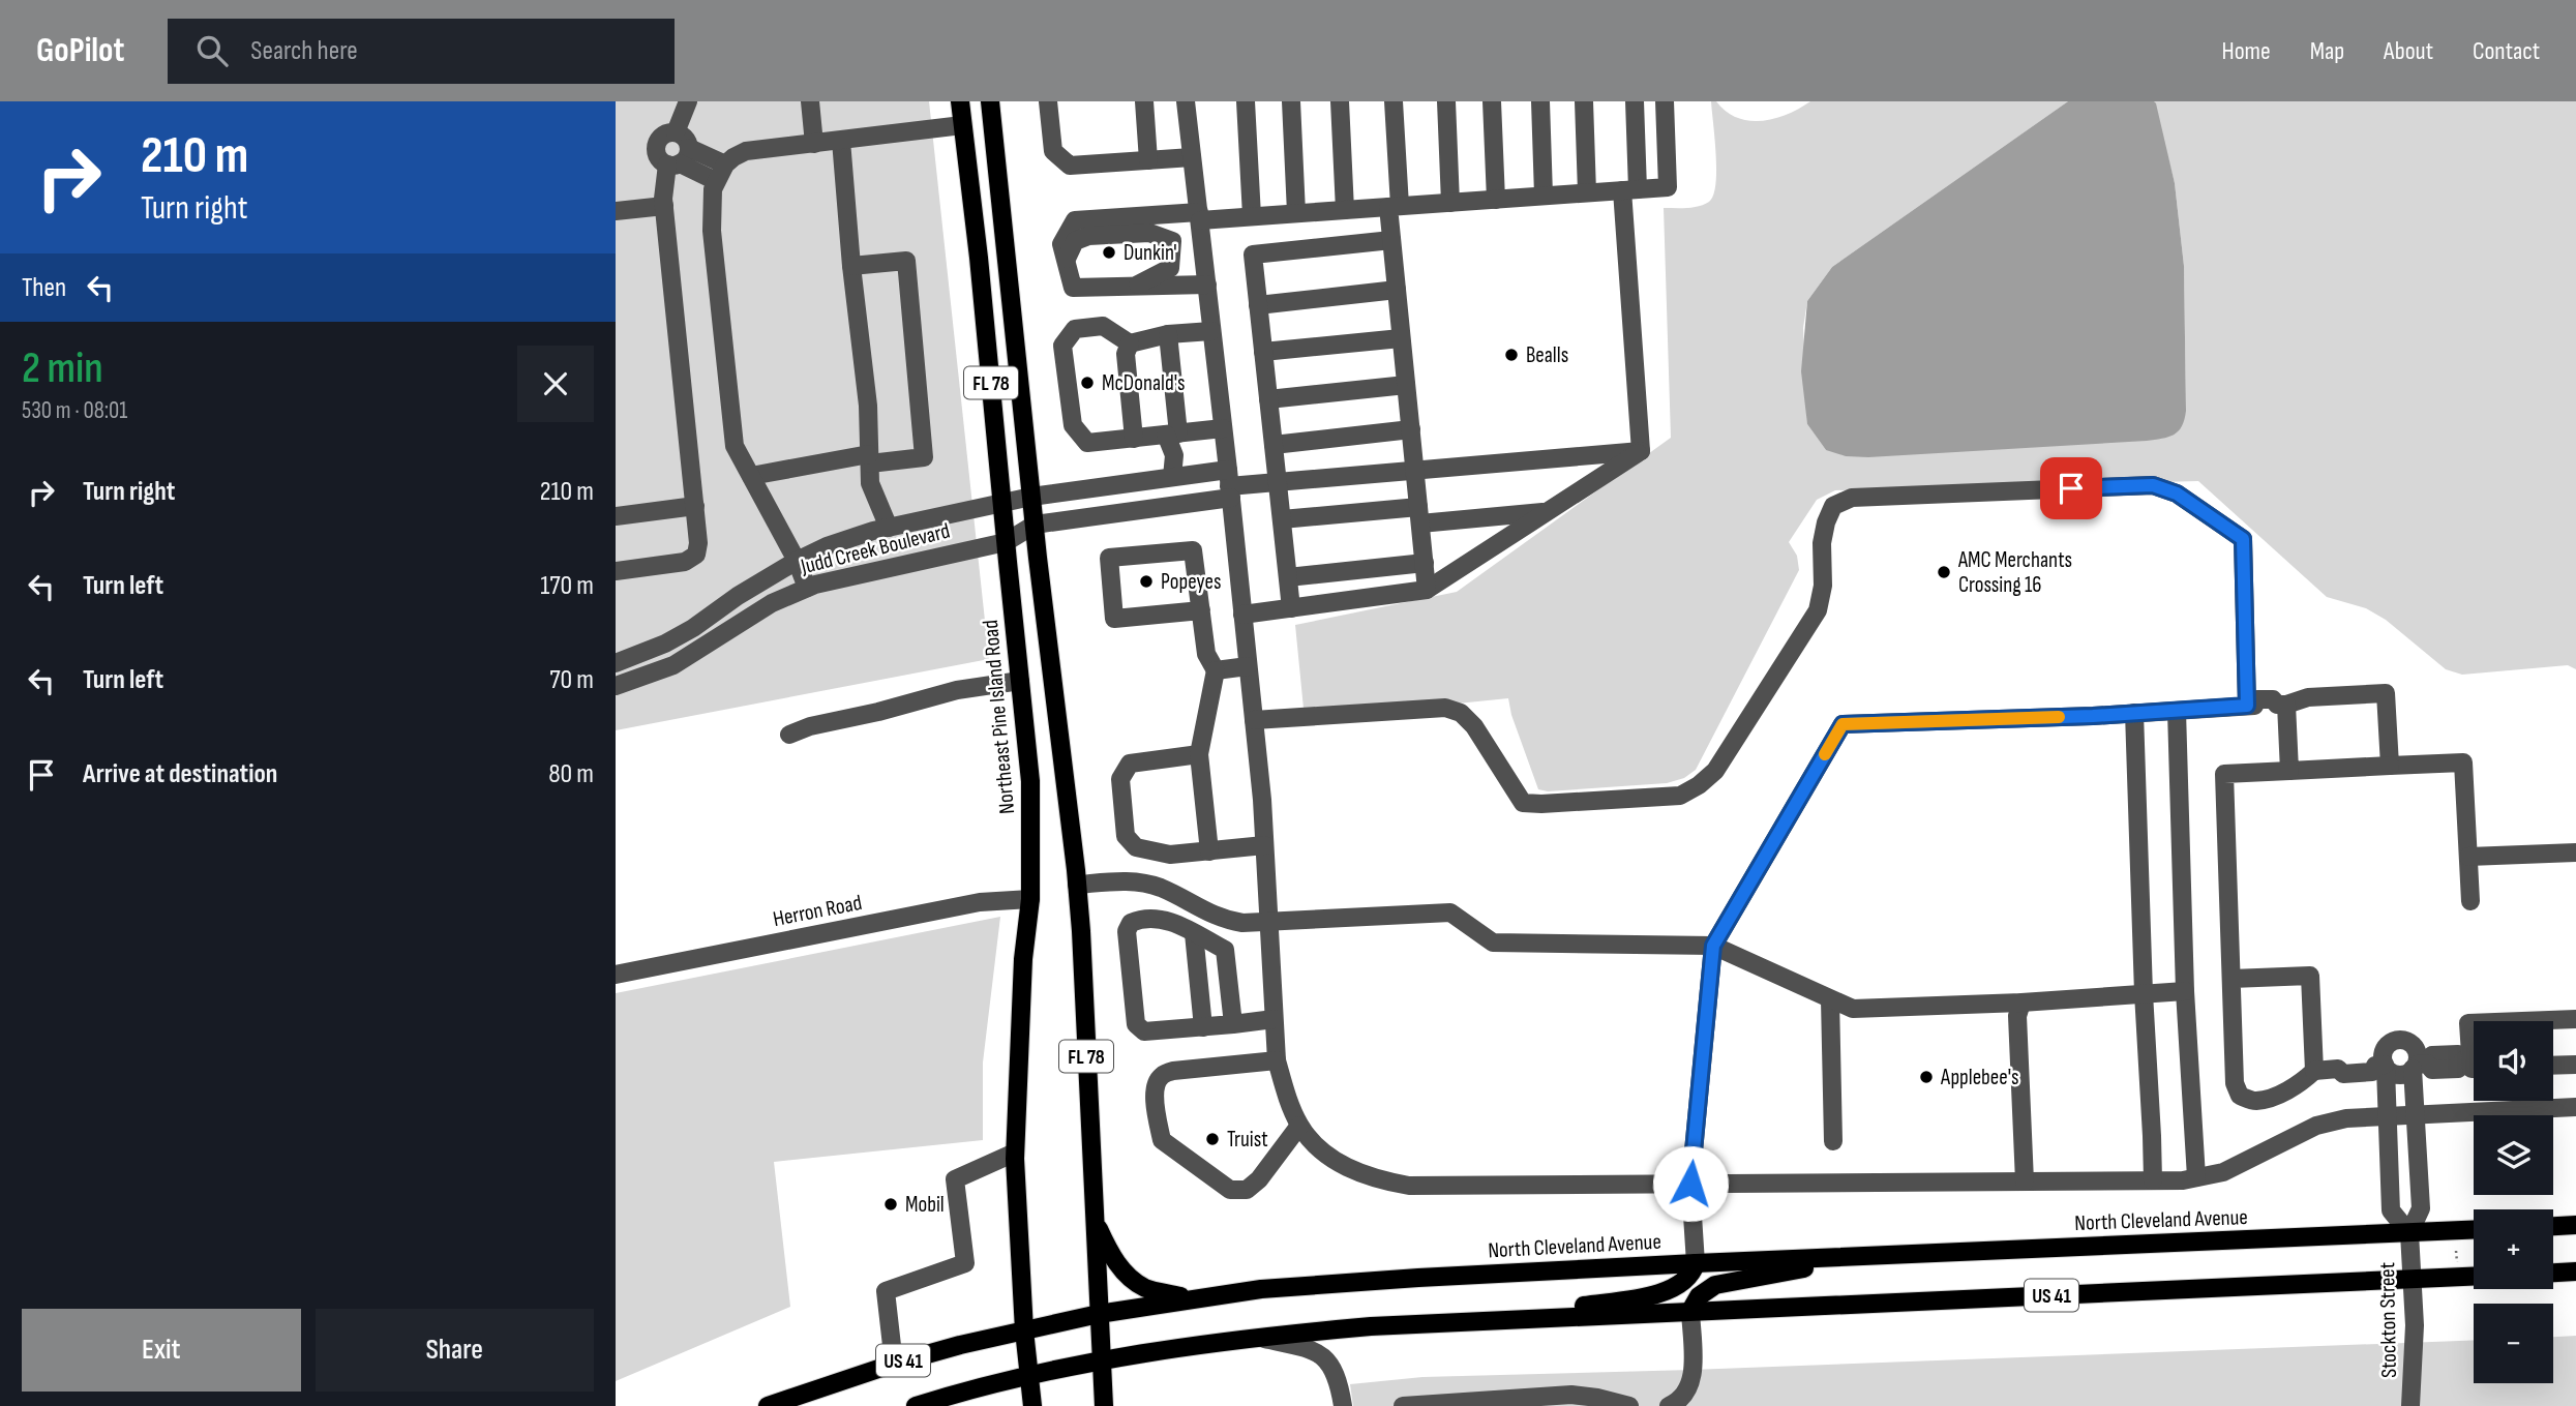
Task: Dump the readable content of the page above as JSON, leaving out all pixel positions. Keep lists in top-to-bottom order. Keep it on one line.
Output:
{"streets":{"main road":["FL 78","Northeast Pine Island Road","North Cleveland Avenue","US 41"],"street":["Judd Creek Boulevard","Herron Road","Stockton Street"]},"crossings":[["FL 78","Judd Creek Boulevard"],["FL 78","Northeast Pine Island Road"],["FL 78","North Cleveland Avenue"],["FL 78","US 41"],["Judd Creek Boulevard","Northeast Pine Island Road"],["Northeast Pine Island Road","Herron Road"],["Northeast Pine Island Road","North Cleveland Avenue"],["North Cleveland Avenue","Stockton Street"],["US 41","Stockton Street"]],"places":["Dunkin'","Bealls","McDonald's","AMC Merchants Crossing 16","Popeyes","Applebee's","Truist","Mobil"],"page":{"header":"GoPilot","search":"Search here","nav":["Home","Map","About","Contact"],"turn":["210 m","Turn right"],"then":"Then","heading":["2 min","530 m · 08:01"],"list":[{"name":"Turn right","value":"210 m"},{"name":"Turn left","value":"170 m"},{"name":"Turn left","value":"70 m"},{"name":"Arrive at destination","value":"80 m"}],"map_buttons":["+","−"],"buttons":["Exit","Share"]}}
